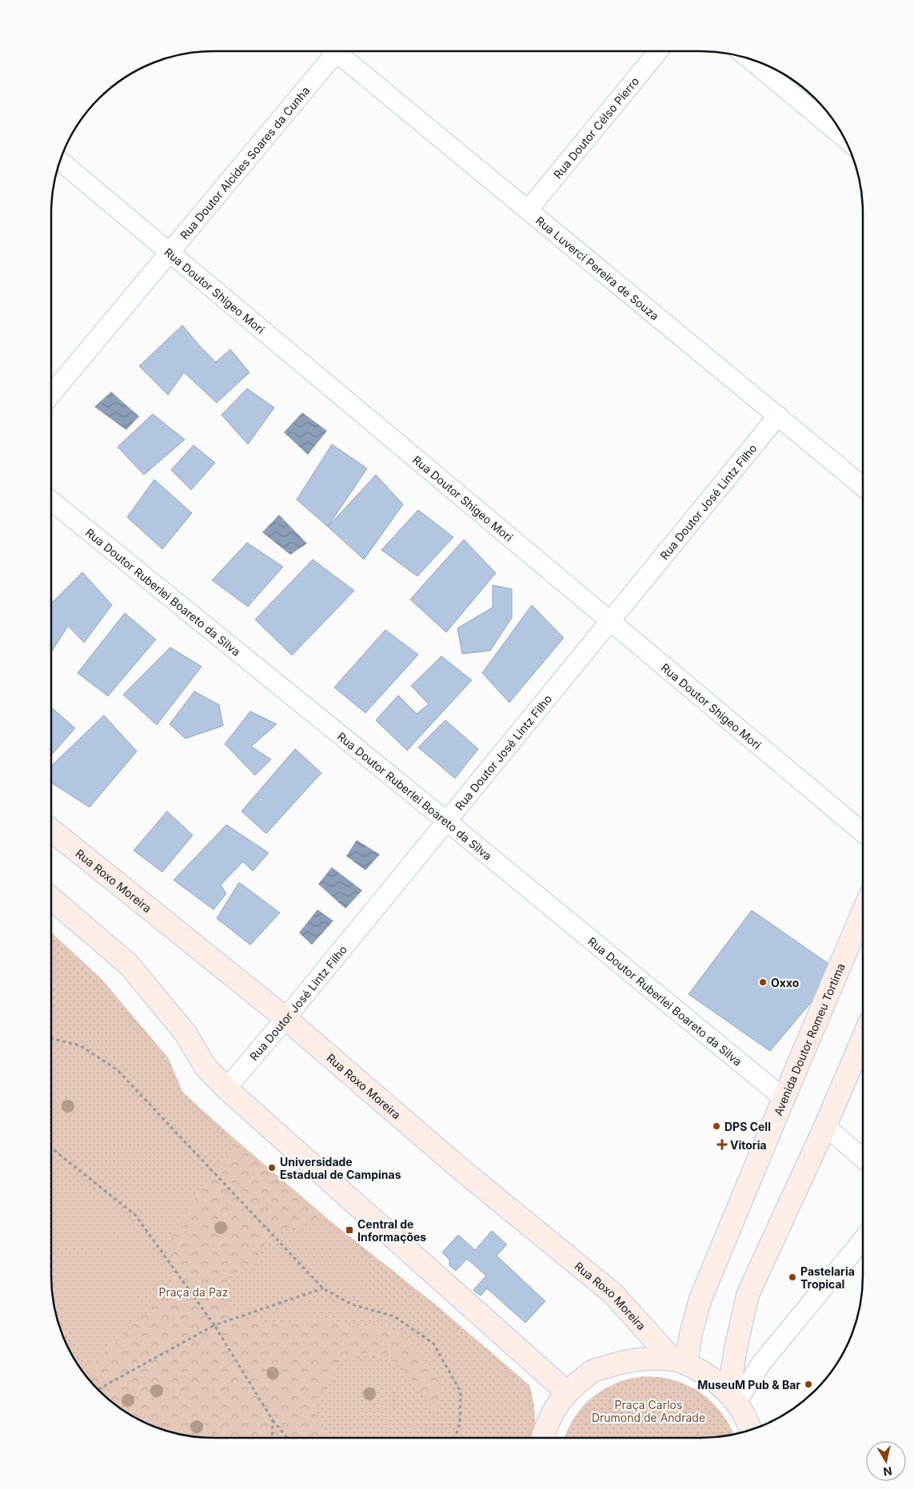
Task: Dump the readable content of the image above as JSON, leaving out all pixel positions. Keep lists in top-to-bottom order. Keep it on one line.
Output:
{"streets":{"main road":["Rua Roxo Moreira","Avenida Doutor Romeu Tortima"],"street":["Rua Doutor Célso Pierro","Rua Doutor Alcides Soares da Cunha","Rua Luverci Pereira de Souza","Rua Doutor Shigeo Mori","Rua Doutor José Lintz Filho","Rua Doutor Ruberlei Boareto da Silva"]},"crossings":[["Rua Doutor Célso Pierro","Rua Luverci Pereira de Souza"],["Rua Doutor Alcides Soares da Cunha","Rua Doutor Shigeo Mori"],["Rua Luverci Pereira de Souza","Rua Doutor José Lintz Filho"],["Rua Doutor Shigeo Mori","Rua Doutor José Lintz Filho"],["Rua Doutor José Lintz Filho","Rua Doutor Ruberlei Boareto da Silva"],["Rua Doutor José Lintz Filho","Rua Roxo Moreira"],["Rua Doutor Ruberlei Boareto da Silva","Avenida Doutor Romeu Tortima"],["Rua Roxo Moreira","Avenida Doutor Romeu Tortima"]],"parks":["Praça da Paz","Praça Carlos Drumond de Andrade"],"places":{"other":["Oxxo","DPS Cell","Universidade Estadual de Campinas","Pastelaria Tropical","MuseuM Pub & Bar"],"health":["Vitoria"],"transit":["Central de Informações"]},"north":"bottom"}
